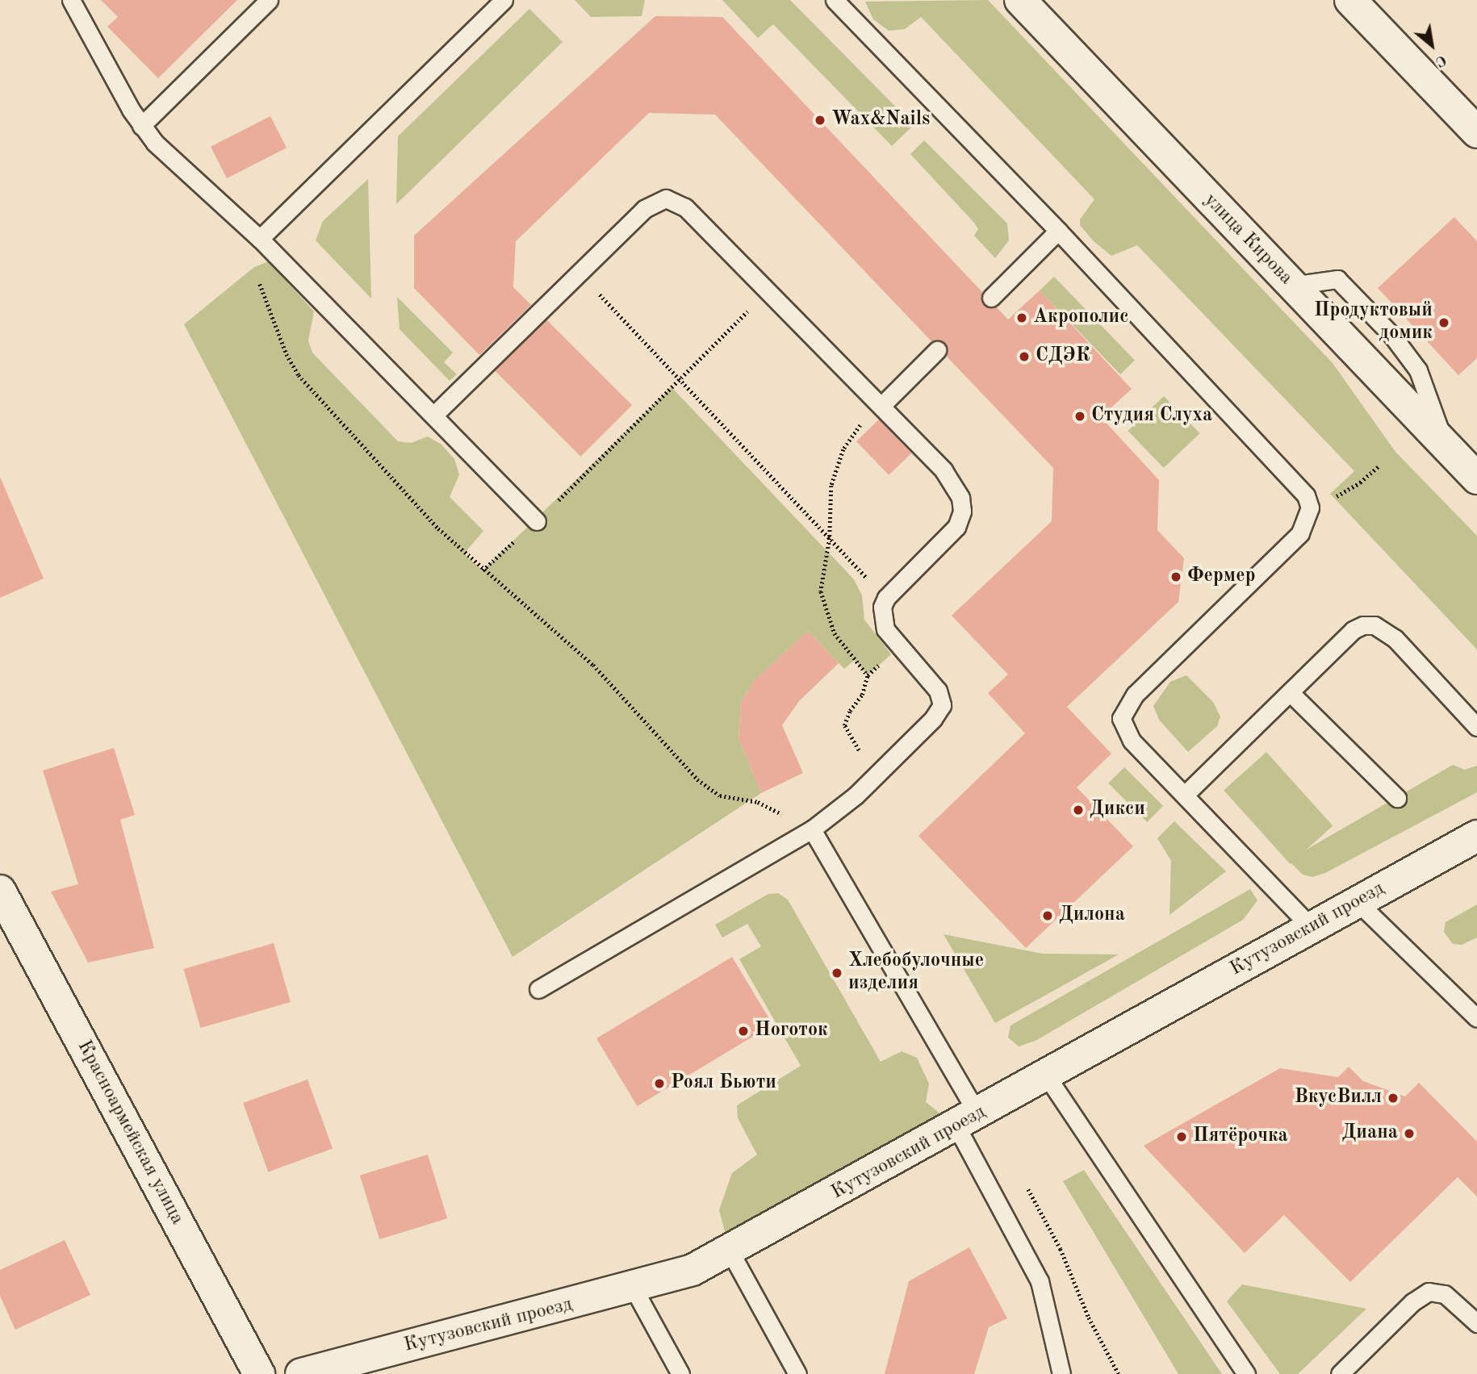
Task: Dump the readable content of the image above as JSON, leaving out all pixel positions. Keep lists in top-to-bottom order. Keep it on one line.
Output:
{"streets":{"street":["улица Кирова","Кутузовский проезд","Красноармейская улица"]},"places":["Wax&Nails","Акрополис","Продуктовый домик","СДЭК","Студия Слуха","Фермер","Дикси","Дилона","Хлебобулочные изделия","Ноготок","Роял Бьюти","ВкусВилл","Диана","Пятёрочка"],"north":"bottom right"}
